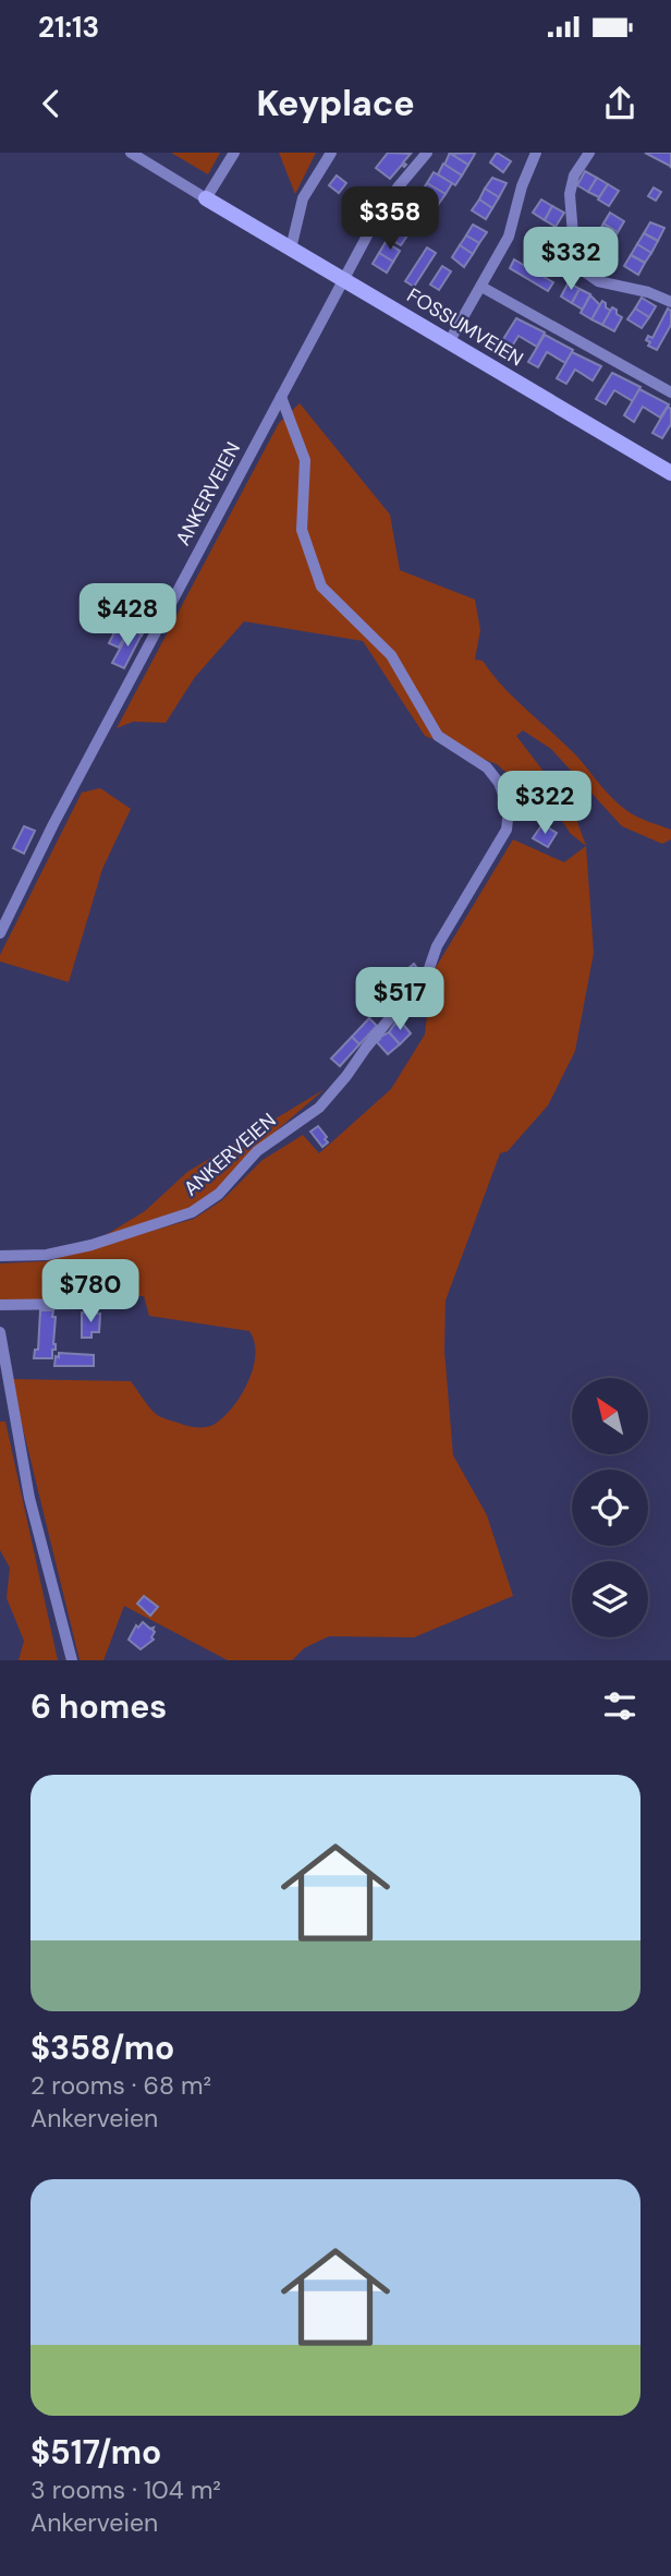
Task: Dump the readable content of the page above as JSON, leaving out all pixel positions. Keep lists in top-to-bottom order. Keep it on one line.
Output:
{"streets":{"street":["FOSSUMVEIEN","ANKERVEIEN"]},"crossings":[["FOSSUMVEIEN","ANKERVEIEN"]],"north":"top left","page":{"status":"21:13","header":"Keyplace","price":["$358","$332","$428","$322","$517","$780"],"heading":"6 homes","list":[{"name":"$358/mo","note":"2 rooms · 68 m² · Ankerveien"},{"name":"$517/mo","note":"3 rooms · 104 m² · Ankerveien"}]}}
